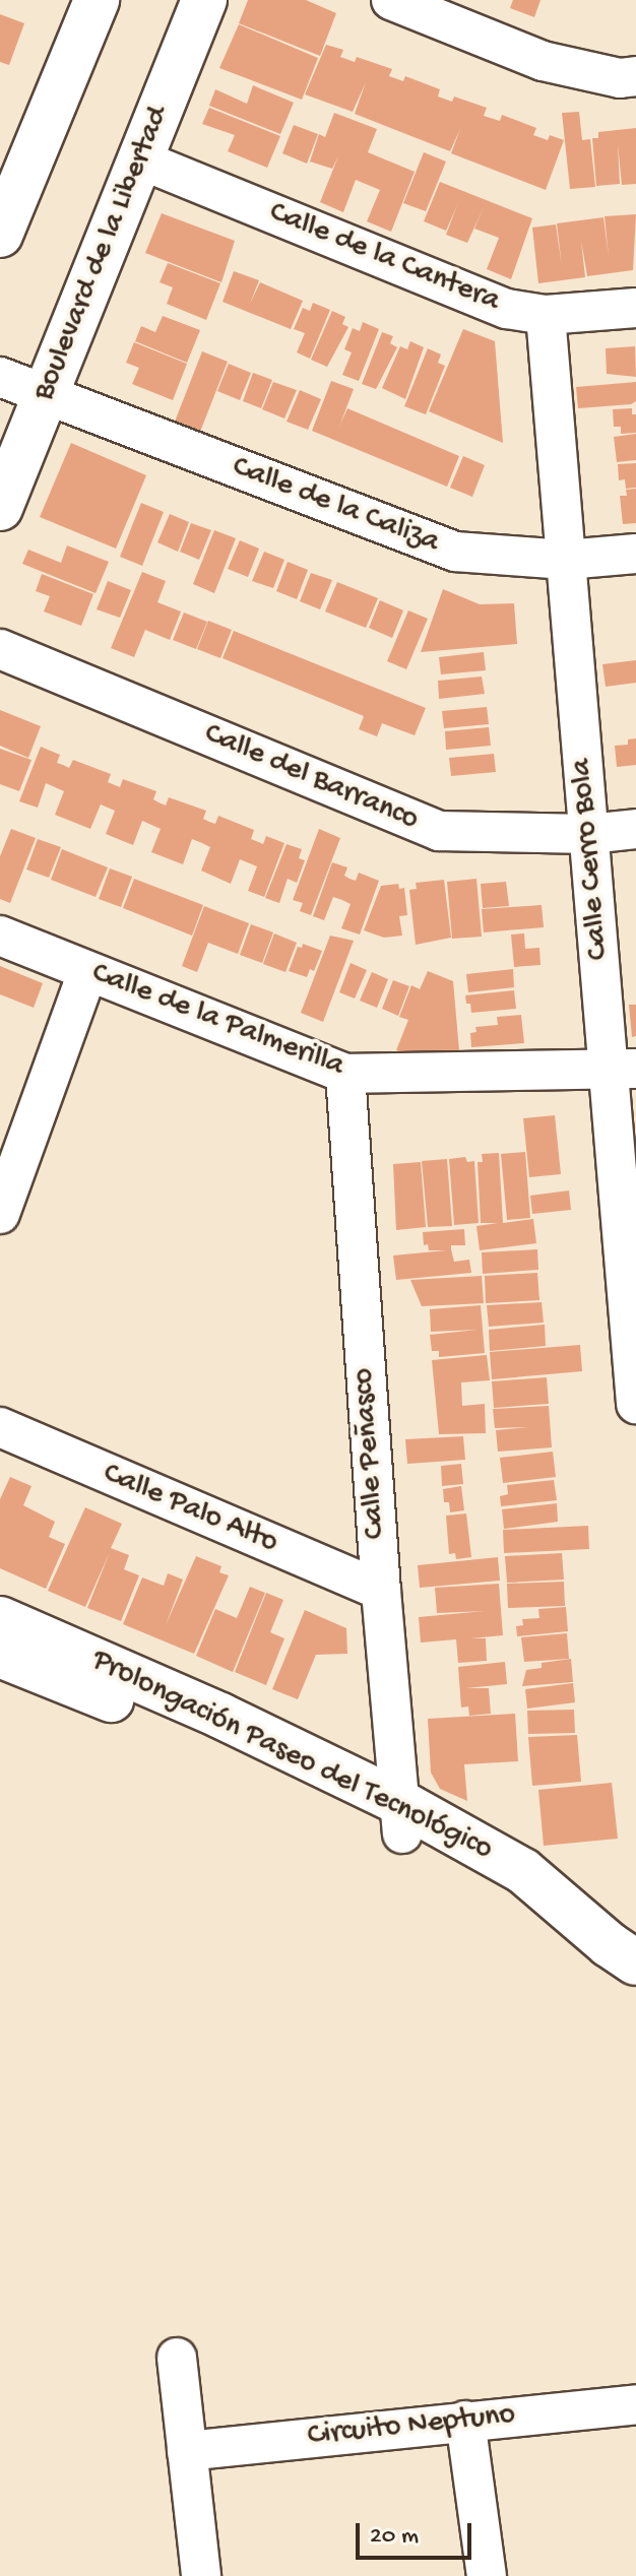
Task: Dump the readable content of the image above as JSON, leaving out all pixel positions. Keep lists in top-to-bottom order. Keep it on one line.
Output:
{"streets":{"main road":["Boulevard de la Libertad","Prolongación Paseo del Tecnológico"],"street":["Calle de la Cantera","Calle de la Caliza","Calle del Barranco","Calle Cerro Bola","Calle de la Palmerilla","Calle Peñasco","Calle Palo Alto","Circuito Neptuno"]},"crossings":[["Boulevard de la Libertad","Calle de la Cantera"],["Boulevard de la Libertad","Calle de la Caliza"],["Calle de la Cantera","Calle Cerro Bola"],["Calle de la Caliza","Calle Cerro Bola"],["Calle del Barranco","Calle Cerro Bola"],["Calle Cerro Bola","Calle de la Palmerilla"],["Calle de la Palmerilla","Calle Peñasco"],["Calle Peñasco","Calle Palo Alto"],["Calle Peñasco","Prolongación Paseo del Tecnológico"]],"scale_bar":"20 m"}
